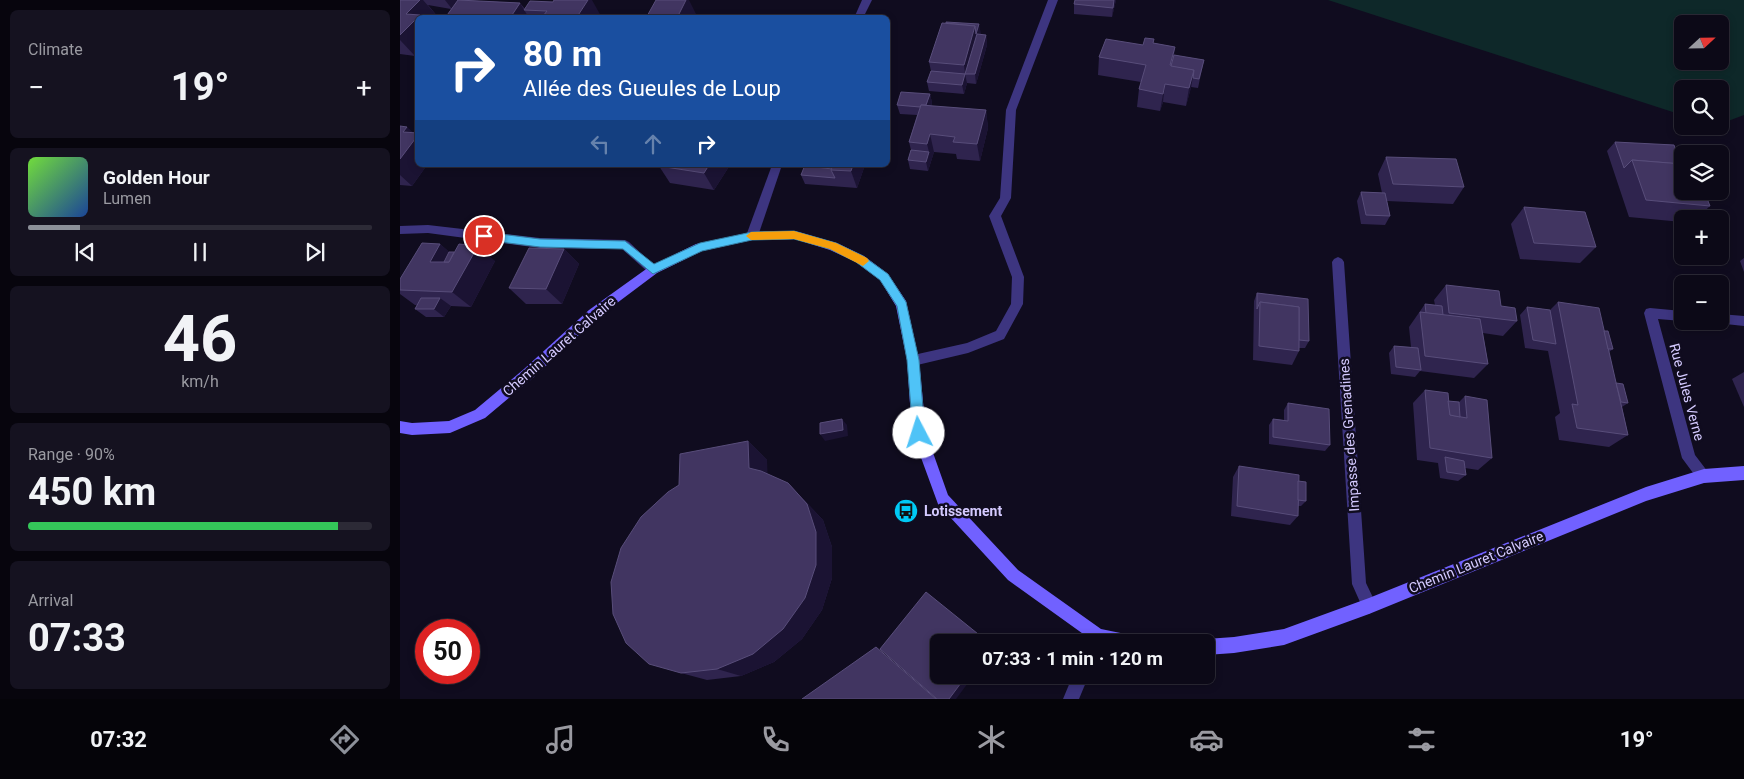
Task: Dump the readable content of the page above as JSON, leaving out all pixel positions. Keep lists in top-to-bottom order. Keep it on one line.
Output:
{"streets":{"main road":["Chemin Lauret Calvaire"],"street":["Rue Jules Verne","Impasse des Grenadines"]},"crossings":[["Chemin Lauret Calvaire","Rue Jules Verne"],["Chemin Lauret Calvaire","Impasse des Grenadines"]],"places":{"bus stop":["Lotissement"]},"north":"right","page":{"tile":["Climate",["46","km/h"],["Range · 90%","450 km"],["Arrival","07:33"]],"map_buttons":["+","−"],"turn":["80 m","Allée des Gueules de Loup"],"heat":["−","19°","+"],"song":["Golden Hour","Lumen"],"limit":"50","trip":"07:33 · 1 min · 120 m","tabs":["07:32","19°"]}}
